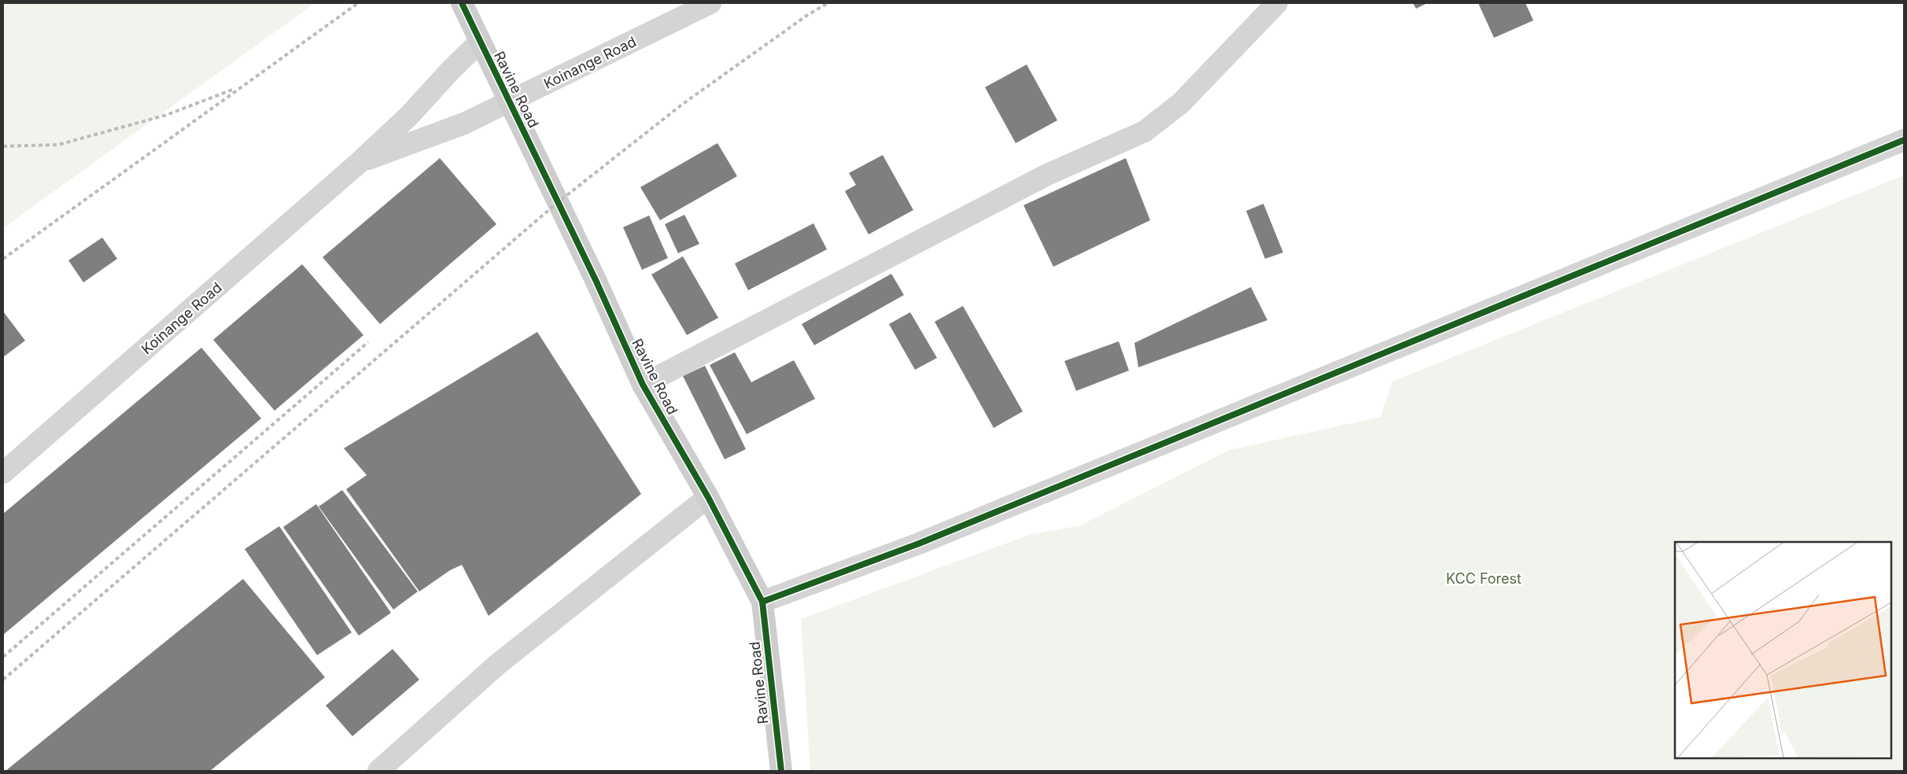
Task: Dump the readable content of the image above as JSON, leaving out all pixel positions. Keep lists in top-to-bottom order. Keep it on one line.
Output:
{"streets":{"street":["Koinange Road","Ravine Road"]},"crossings":[["Koinange Road","Ravine Road"]],"parks":["KCC Forest"]}
